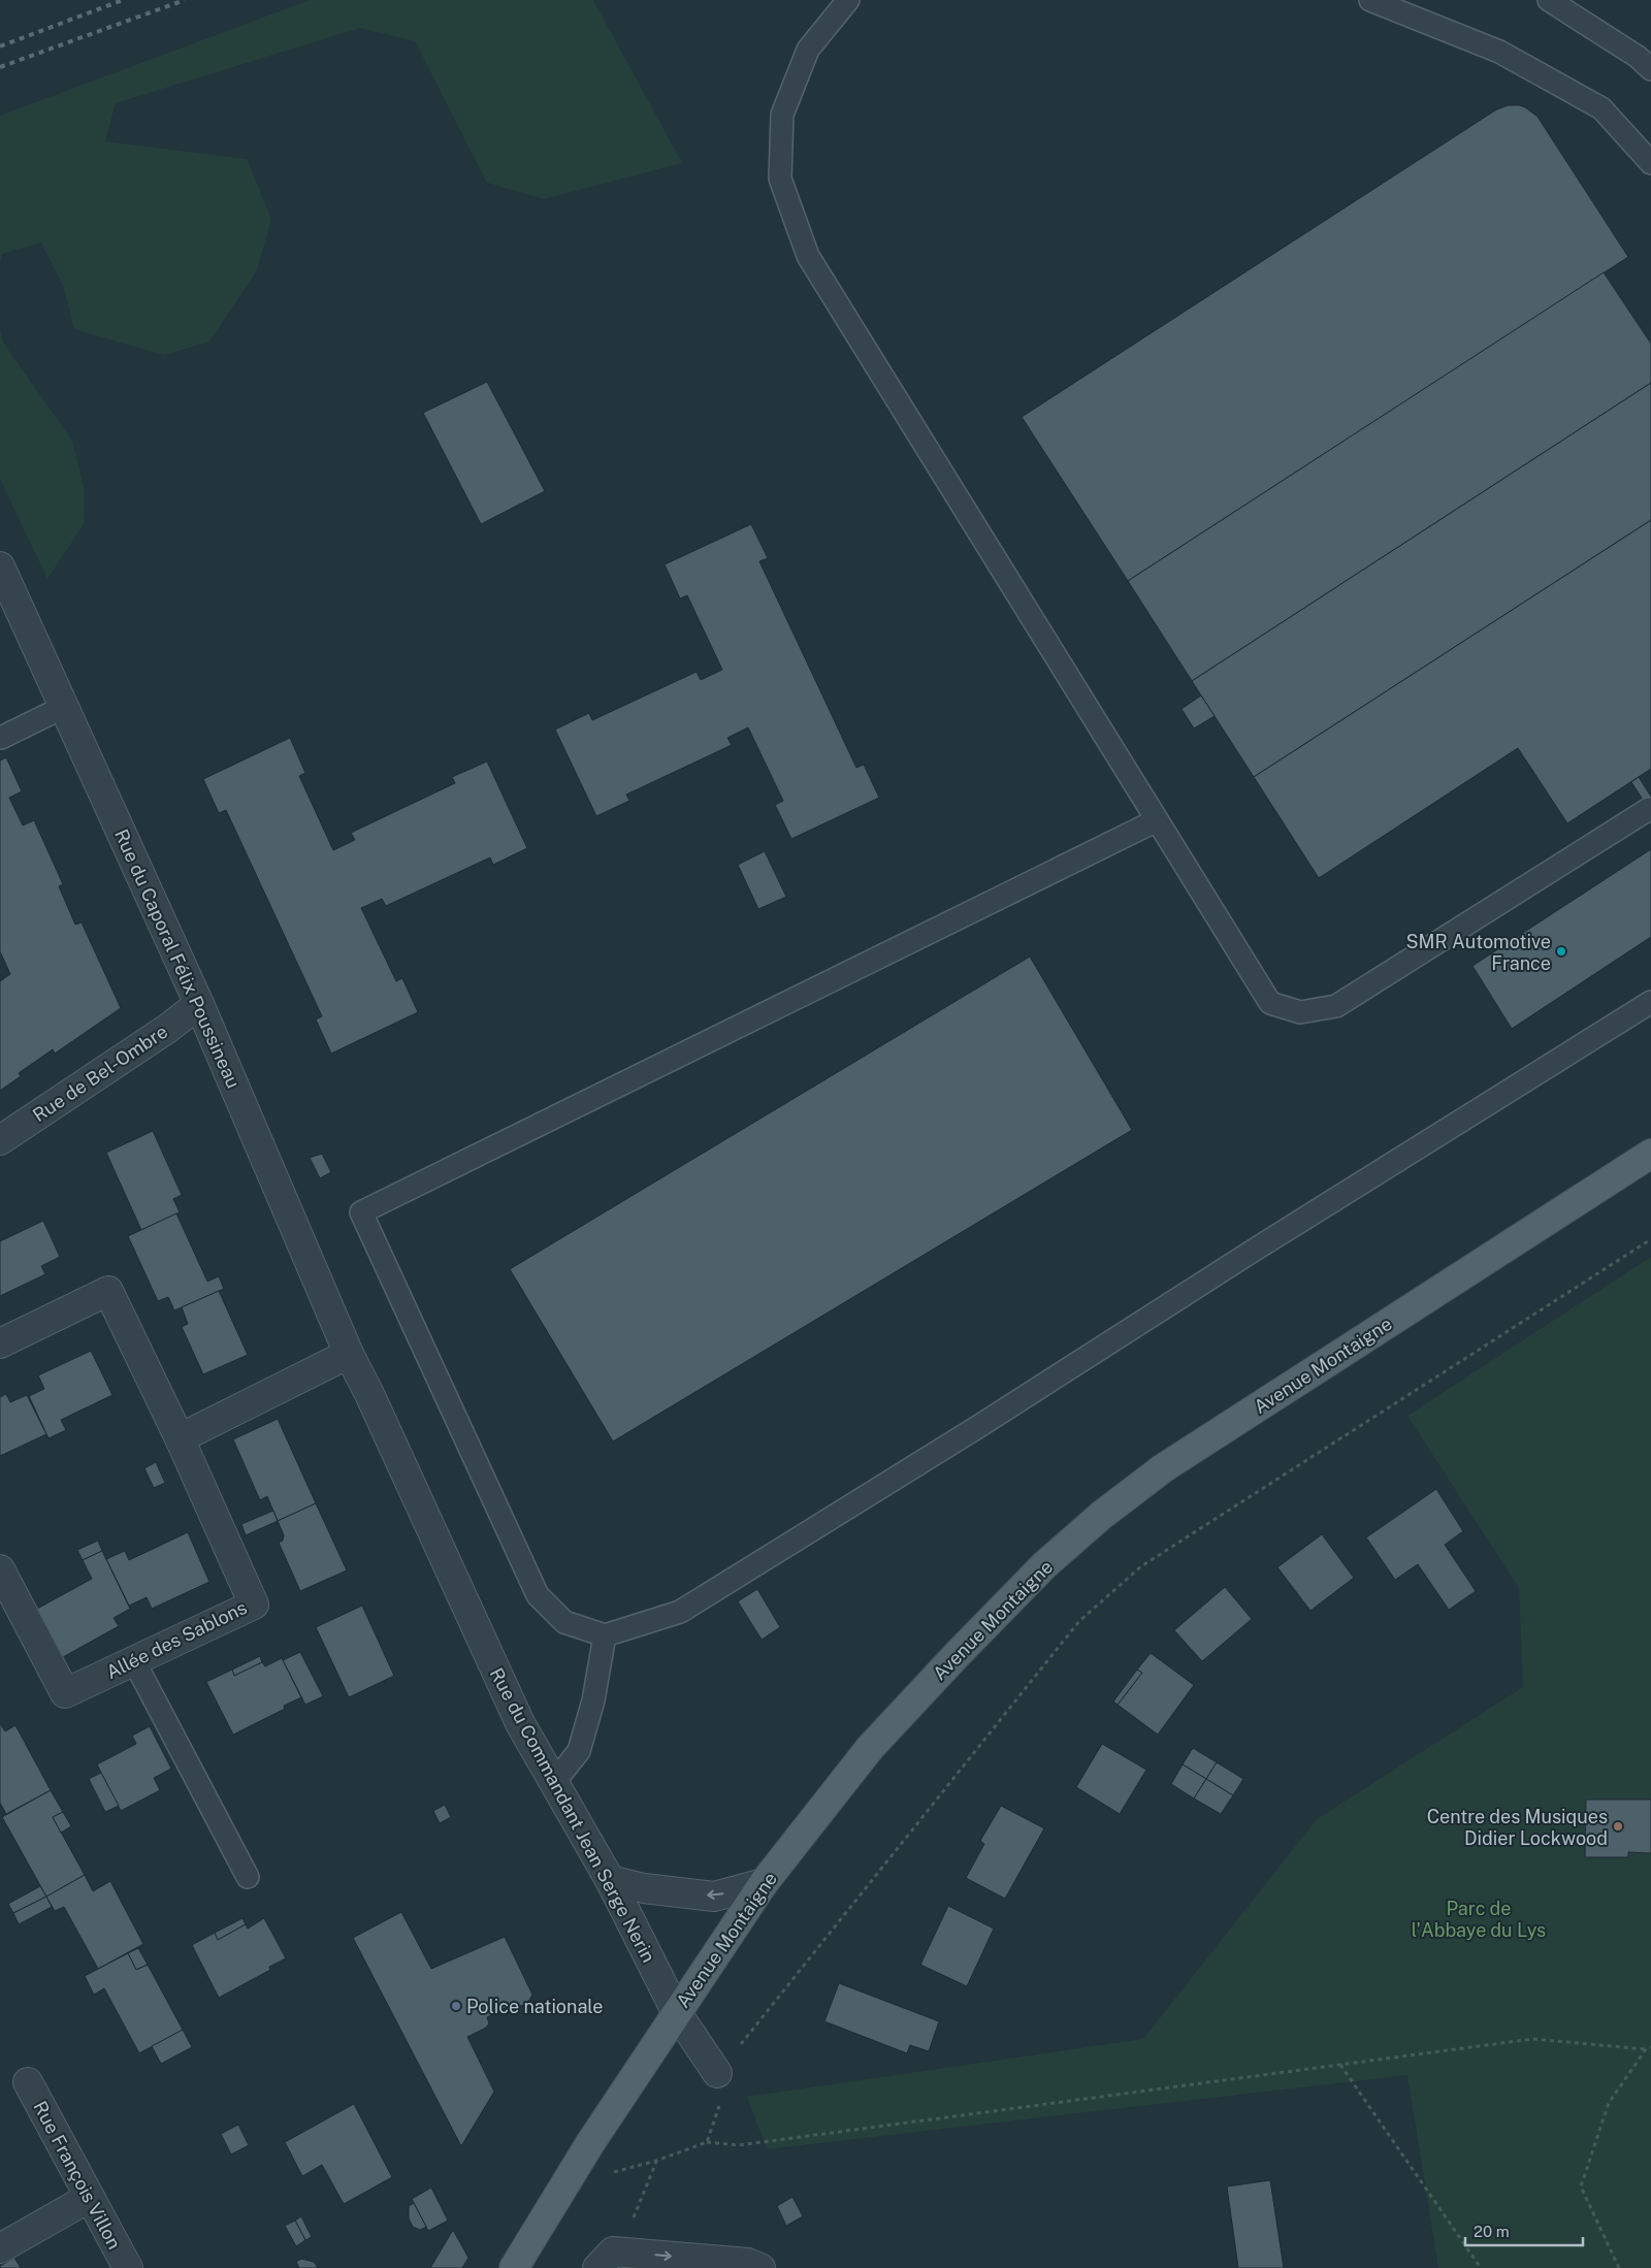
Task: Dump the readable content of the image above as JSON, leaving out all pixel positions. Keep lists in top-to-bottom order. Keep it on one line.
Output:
{"streets":{"main road":["Avenue Montaigne"],"street":["Rue du Caporal Félix Poussineau","Rue de Bel-Ombre","Allée des Sablons","Rue du Commandant Jean Serge Nerin","Rue François Villon"]},"crossings":[["Rue du Caporal Félix Poussineau","Rue de Bel-Ombre"],["Rue du Caporal Félix Poussineau","Rue du Commandant Jean Serge Nerin"],["Avenue Montaigne","Rue du Commandant Jean Serge Nerin"]],"parks":["Parc de l'Abbaye du Lys"],"places":["SMR Automotive France","Centre des Musiques Didier Lockwood","Police nationale"],"scale_bar":"20 m"}
